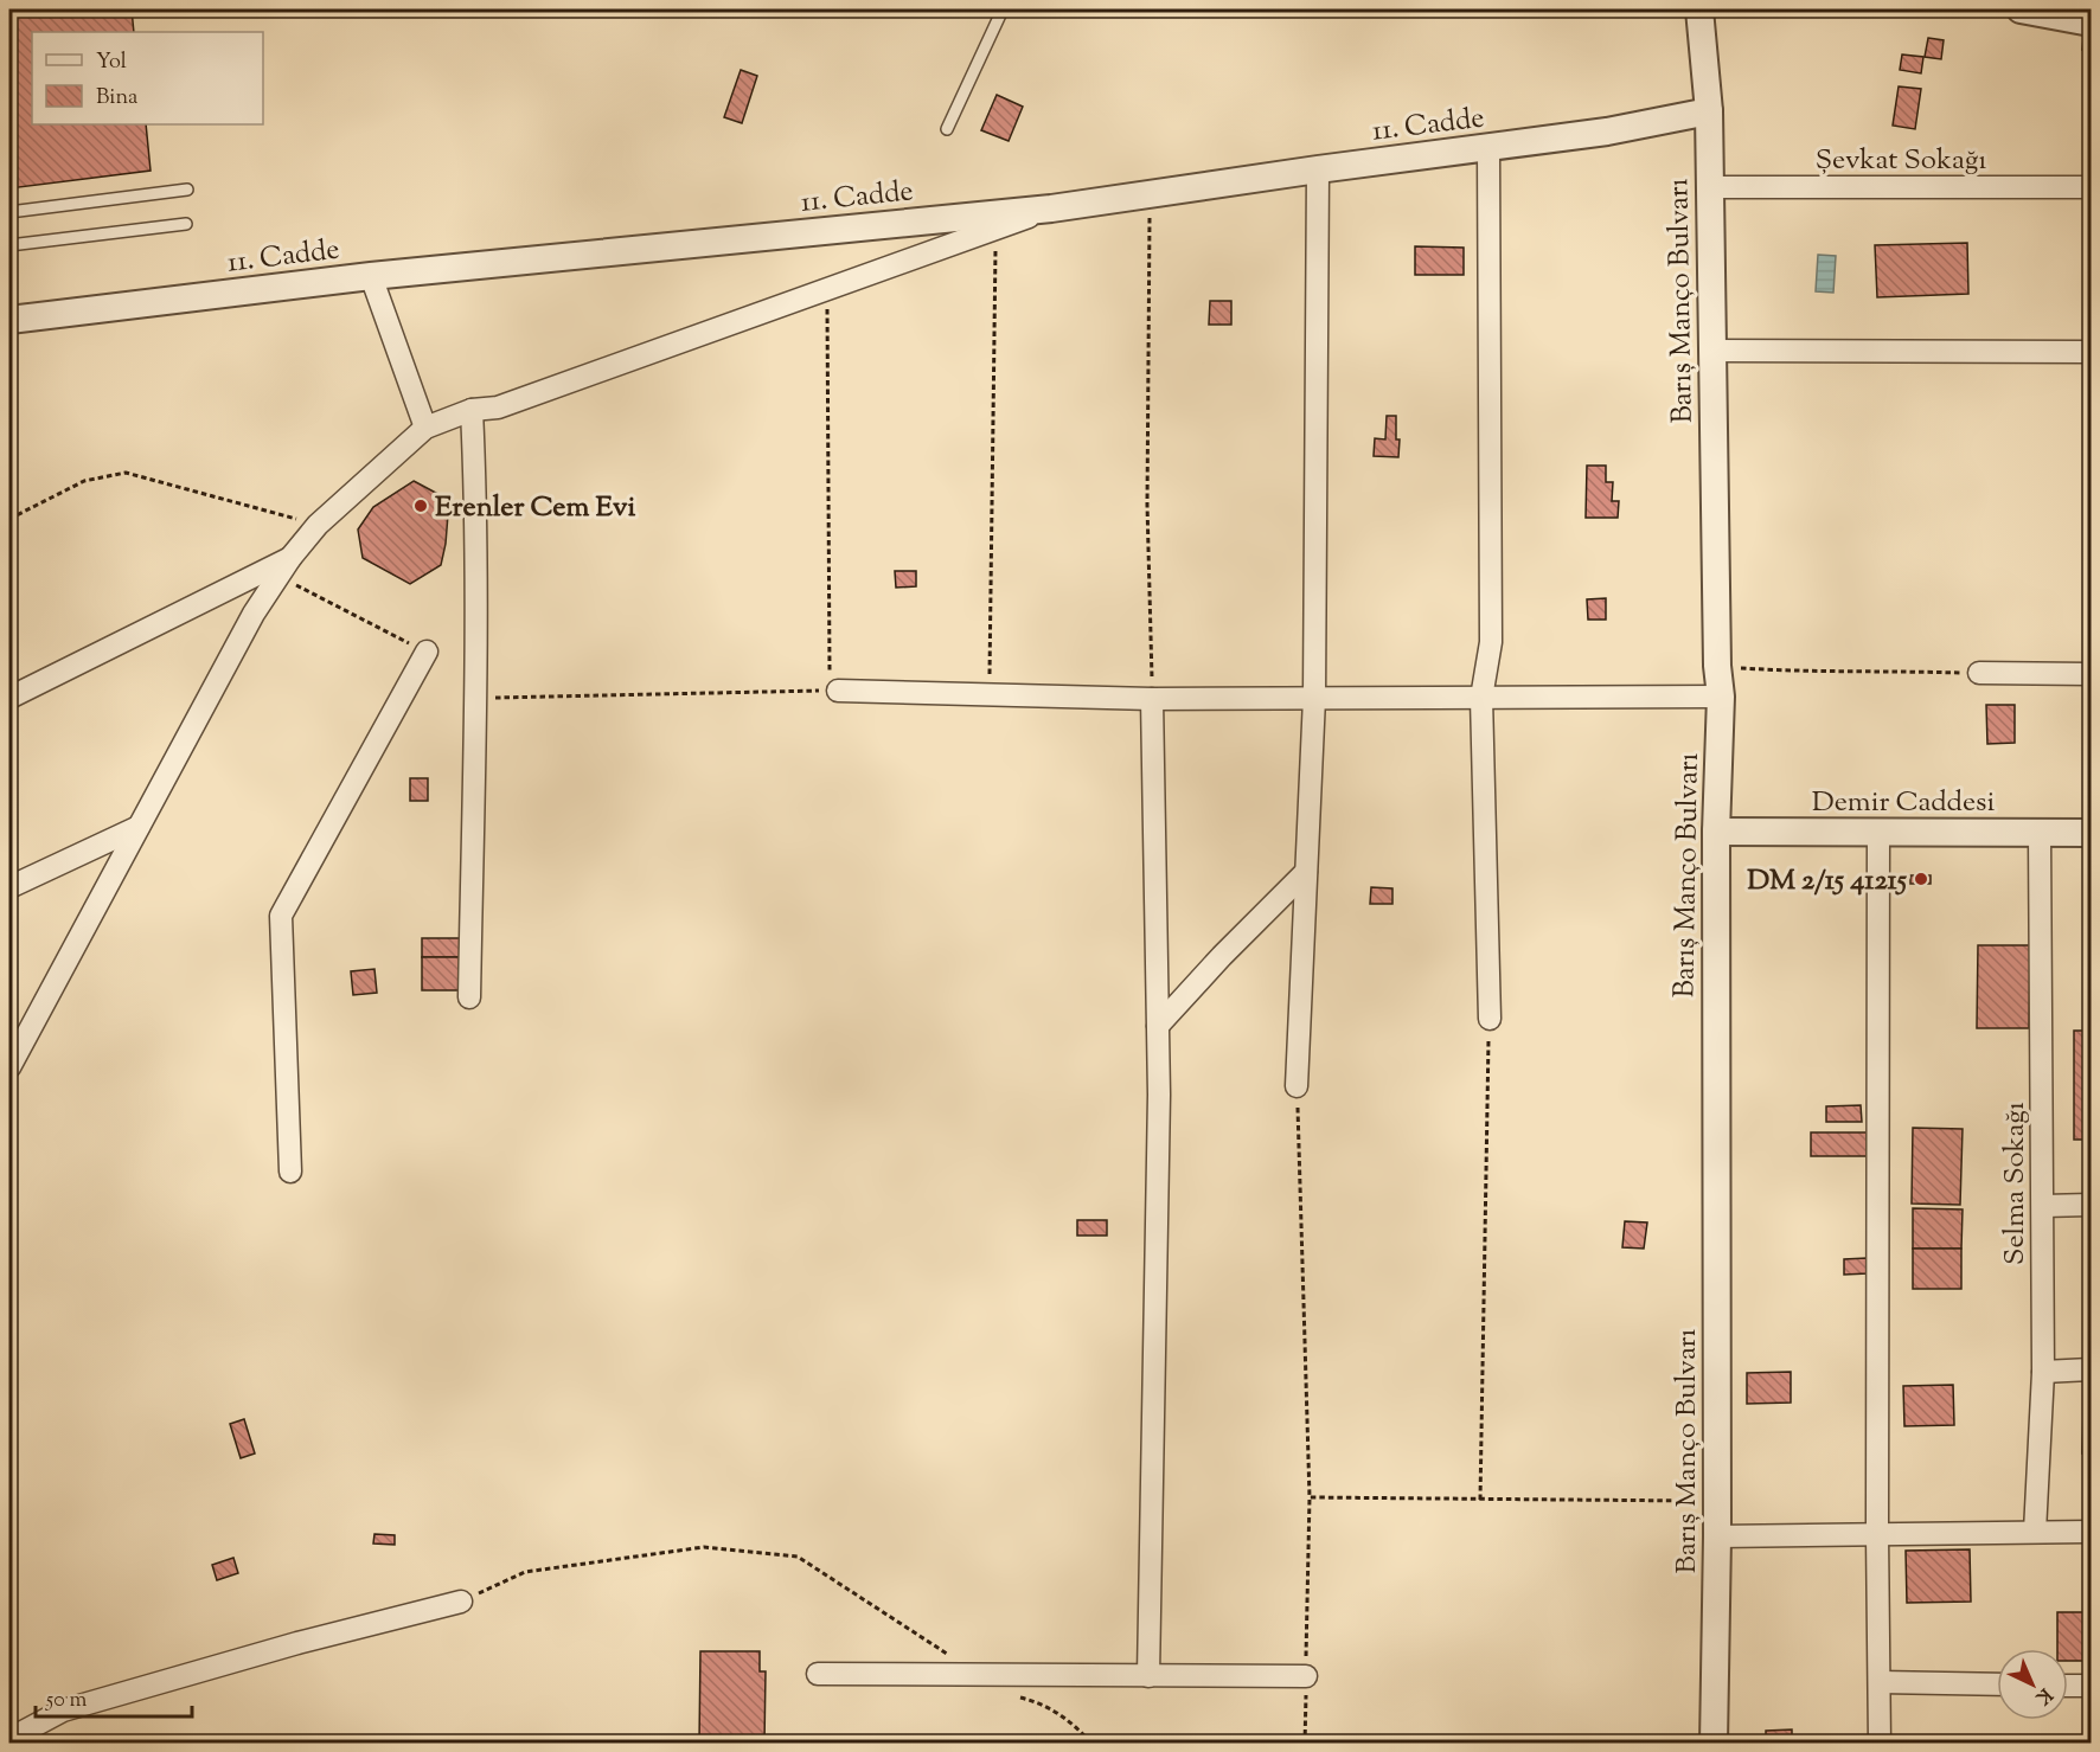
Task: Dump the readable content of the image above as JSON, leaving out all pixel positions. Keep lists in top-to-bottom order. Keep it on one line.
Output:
{"streets":{"street":["11. Cadde","Şevkat Sokağı","Barış Manço Bulvarı","Demir Caddesi","Selma Sokağı"]},"crossings":[["11. Cadde","Barış Manço Bulvarı"],["Şevkat Sokağı","Barış Manço Bulvarı"],["Barış Manço Bulvarı","Demir Caddesi"],["Demir Caddesi","Selma Sokağı"]],"places":["Erenler Cem Evi","DM 2/15 41215"],"legend":["Yol","Bina"],"scale_bar":"50 m","north":"bottom right"}
